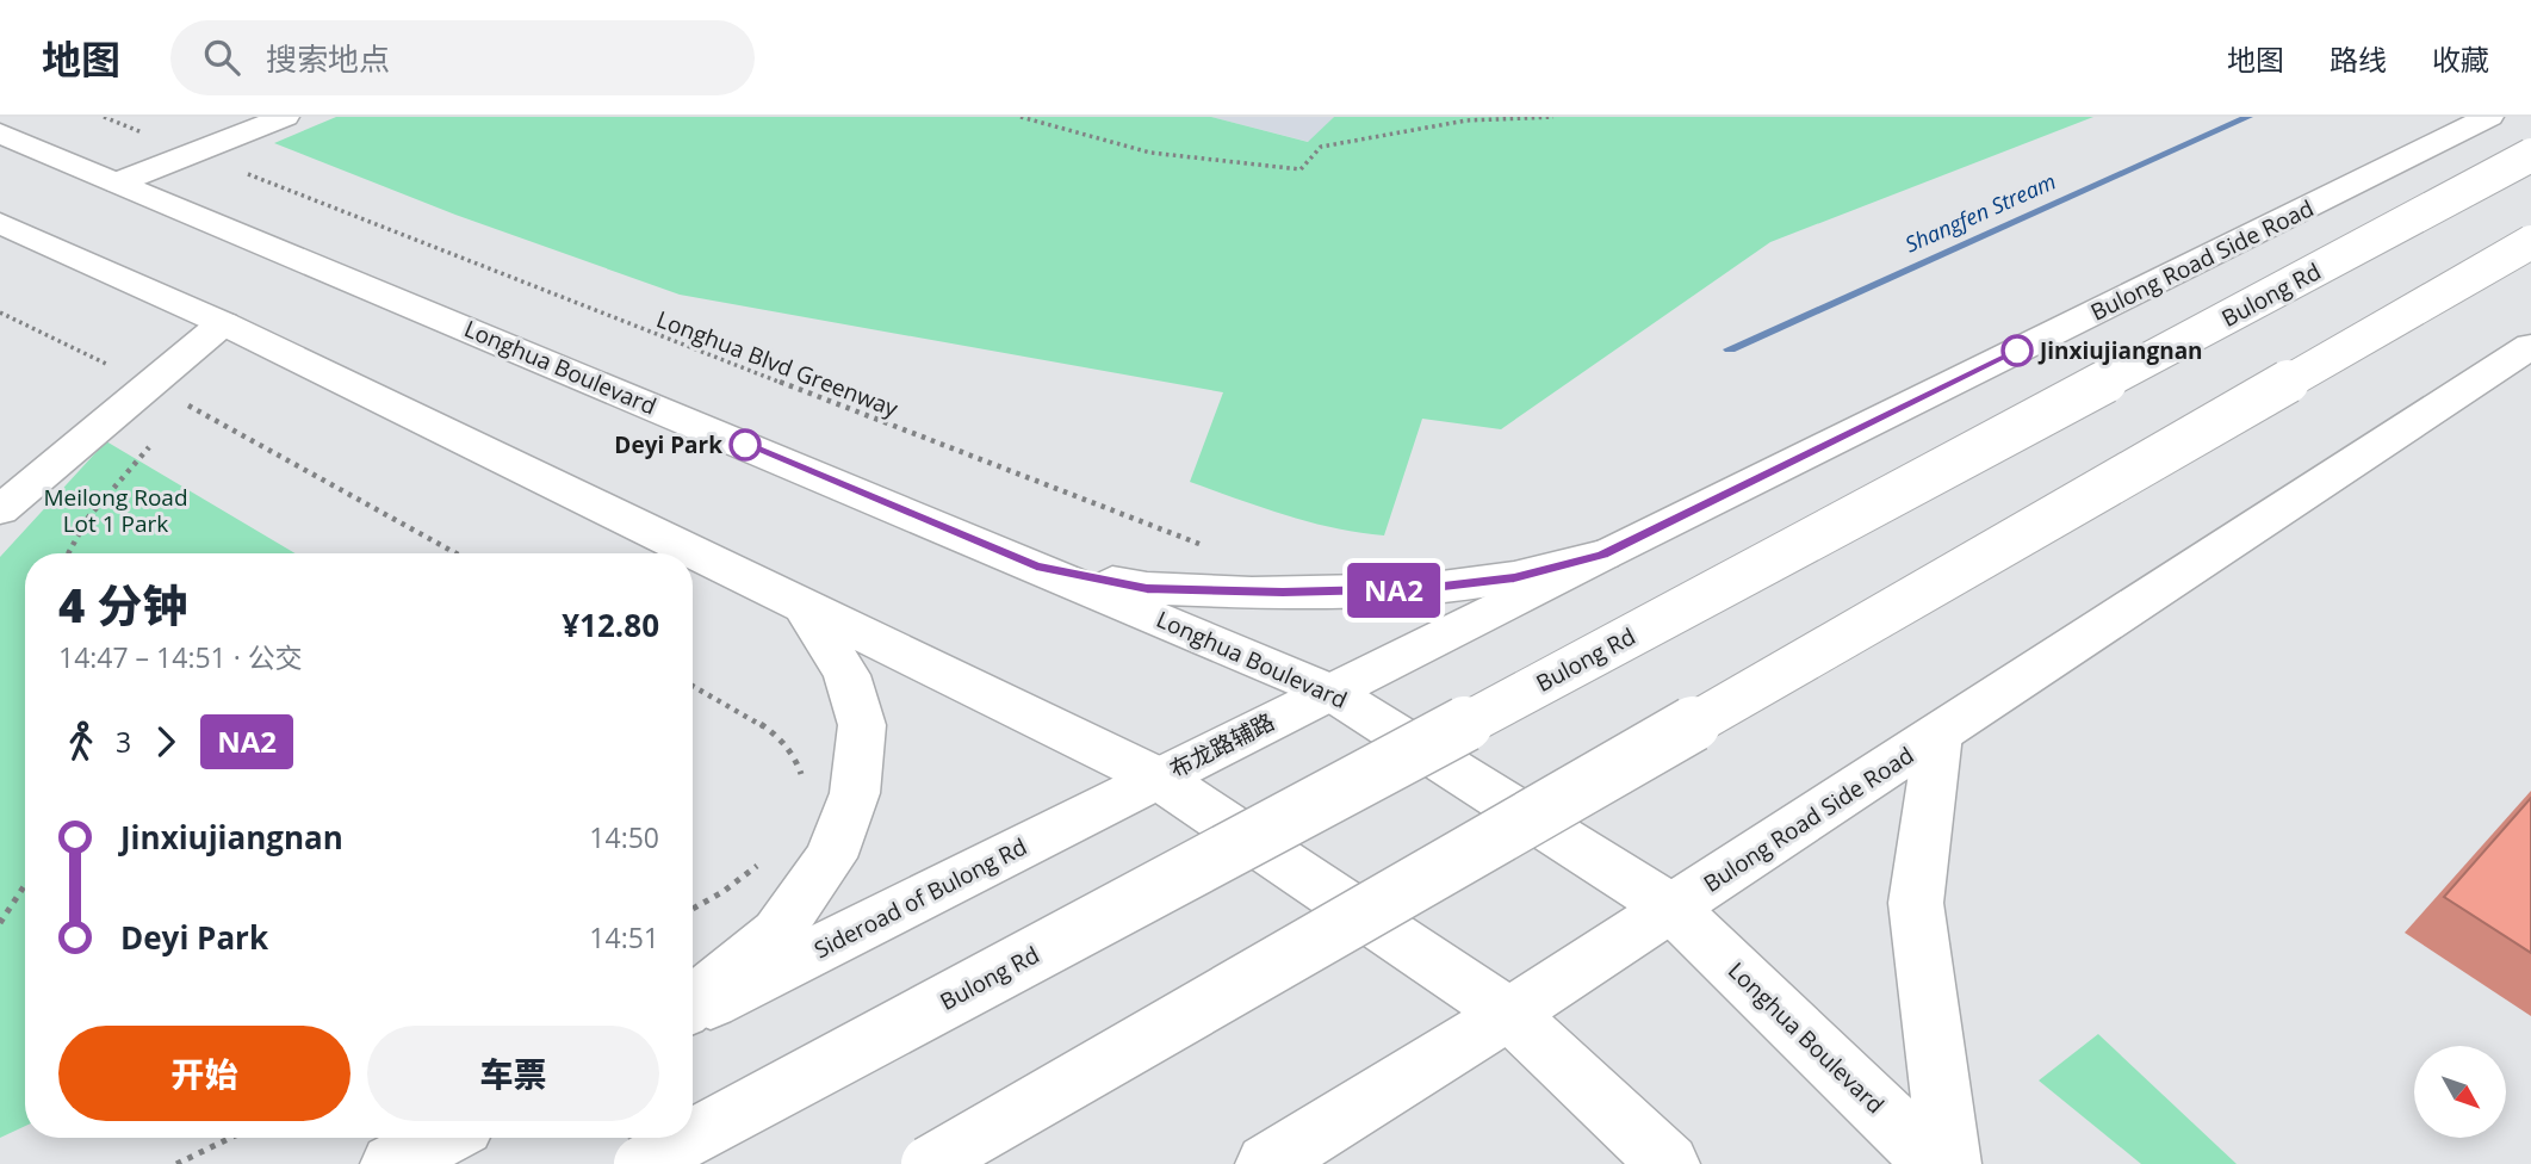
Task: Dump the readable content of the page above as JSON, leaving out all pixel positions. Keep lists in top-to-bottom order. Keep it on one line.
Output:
{"streets":{"main road":["Bulong Road Side Road","Bulong Rd","Longhua Boulevard","布龙路辅路","Sideroad of Bulong Rd"],"path":["Longhua Blvd Greenway"]},"crossings":[["Bulong Road Side Road","Longhua Boulevard"],["Bulong Road Side Road","布龙路辅路"],["Longhua Boulevard","布龙路辅路"],["布龙路辅路","Sideroad of Bulong Rd"]],"water":["Shangfen Stream"],"parks":["Meilong Road Lot 1 Park"],"places":["Jinxiujiangnan","Deyi Park"],"lines":["bus line NA2"],"north":"bottom right","page":{"header":"地图","search":"搜索地点","nav":["地图","路线","收藏"],"on_map":"NA2","heading":["4 分钟","14:47 – 14:51 · 公交","¥12.80"],"legs":["3","NA2"],"list":[{"name":"Jinxiujiangnan","value":"14:50"},{"name":"Deyi Park","value":"14:51"}],"buttons":["开始","车票"]}}
